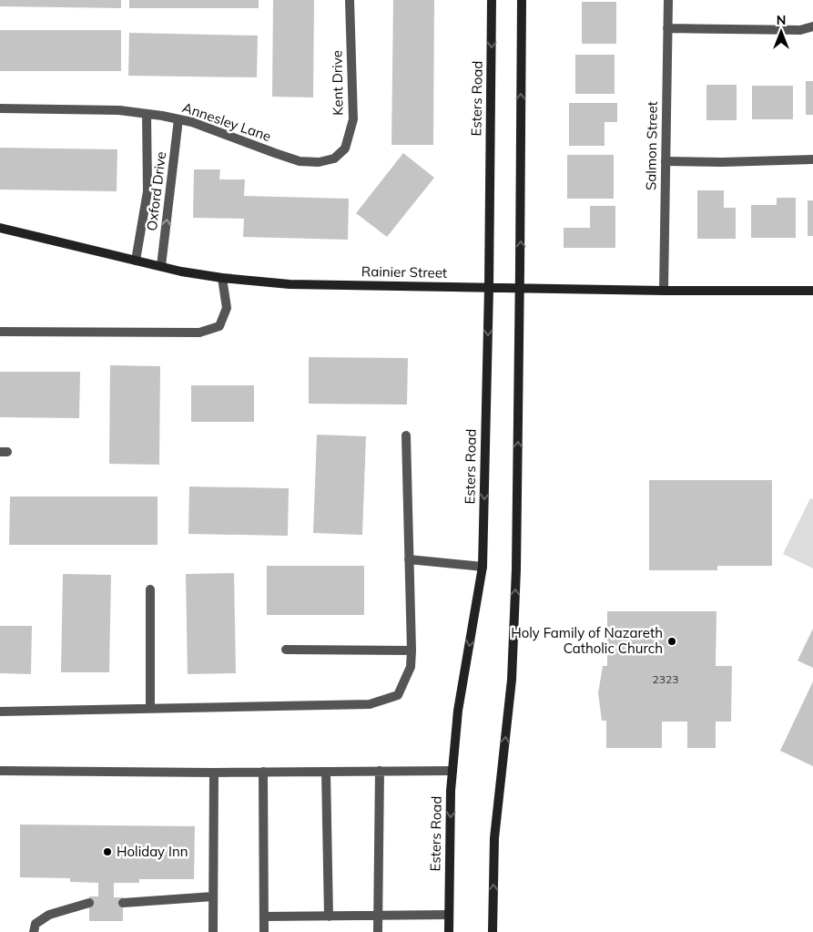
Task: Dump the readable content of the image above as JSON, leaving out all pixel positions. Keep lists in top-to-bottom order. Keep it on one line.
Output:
{"streets":{"main road":["Esters Road","Rainier Street"],"street":["Kent Drive","Annesley Lane","Salmon Street","Oxford Drive"]},"crossings":[["Kent Drive","Annesley Lane"],["Esters Road","Rainier Street"],["Annesley Lane","Oxford Drive"],["Salmon Street","Rainier Street"],["Oxford Drive","Rainier Street"]],"places":["Holy Family of Nazareth Catholic Church","Holiday Inn"],"house_numbers":["2323"],"north":"top"}
